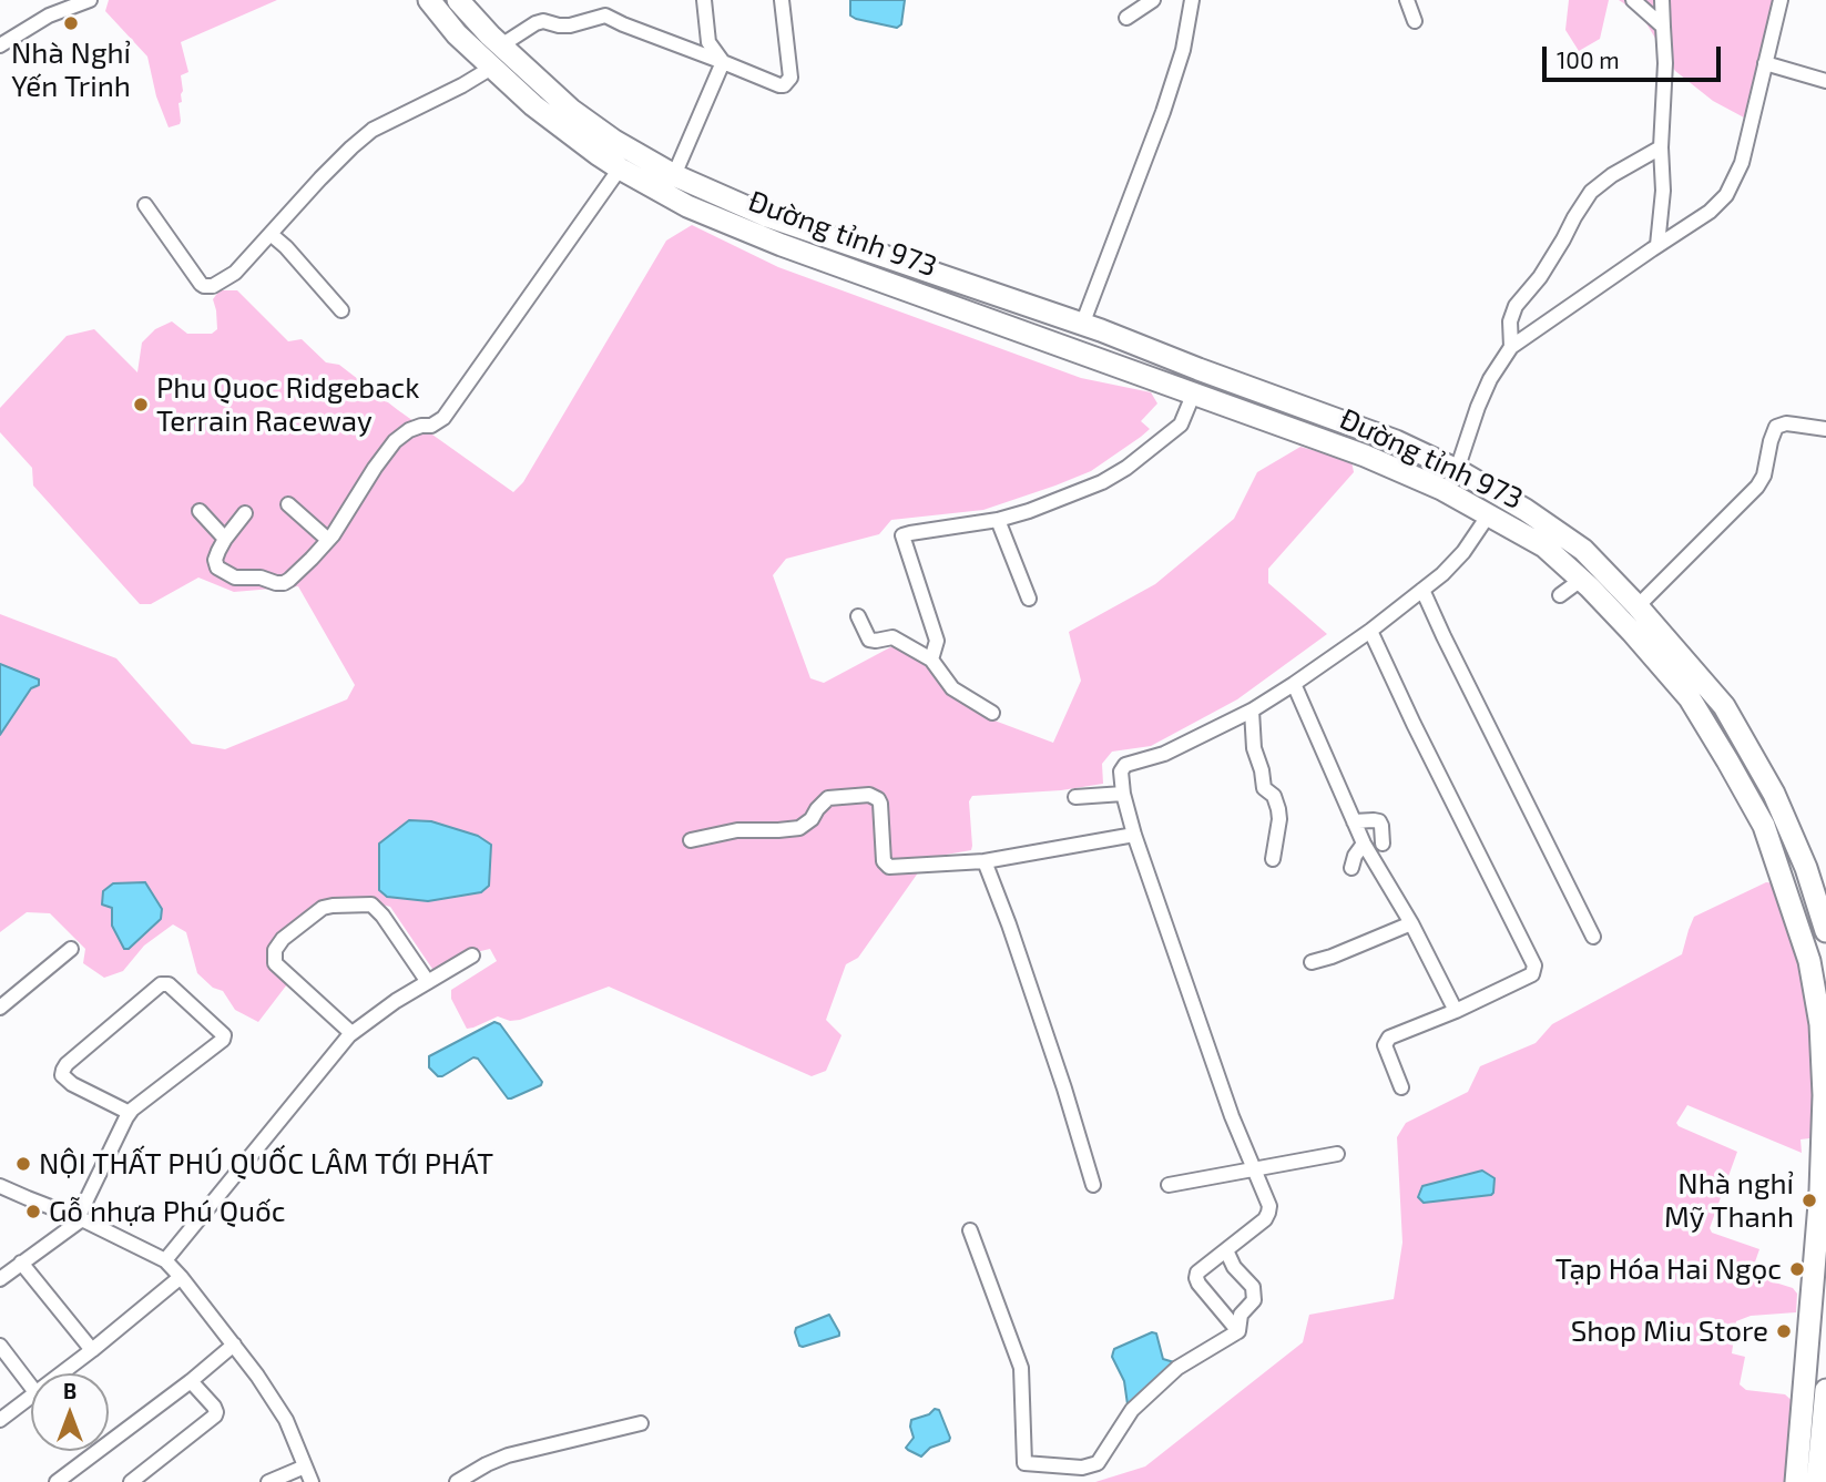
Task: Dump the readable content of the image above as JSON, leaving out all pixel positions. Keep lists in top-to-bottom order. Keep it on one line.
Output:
{"streets":{"main road":["Đường tỉnh 973"]},"places":["Nhà Nghỉ Yến Trinh","Phu Quoc Ridgeback Terrain Raceway","NỘI THẤT PHÚ QUỐC LÂM TỚI PHÁT","Nhà nghỉ Mỹ Thanh","Gỗ nhựa Phú Quốc","Tạp Hóa Hai Ngọc","Shop Miu Store"],"scale_bar":"100 m","north":"top"}
